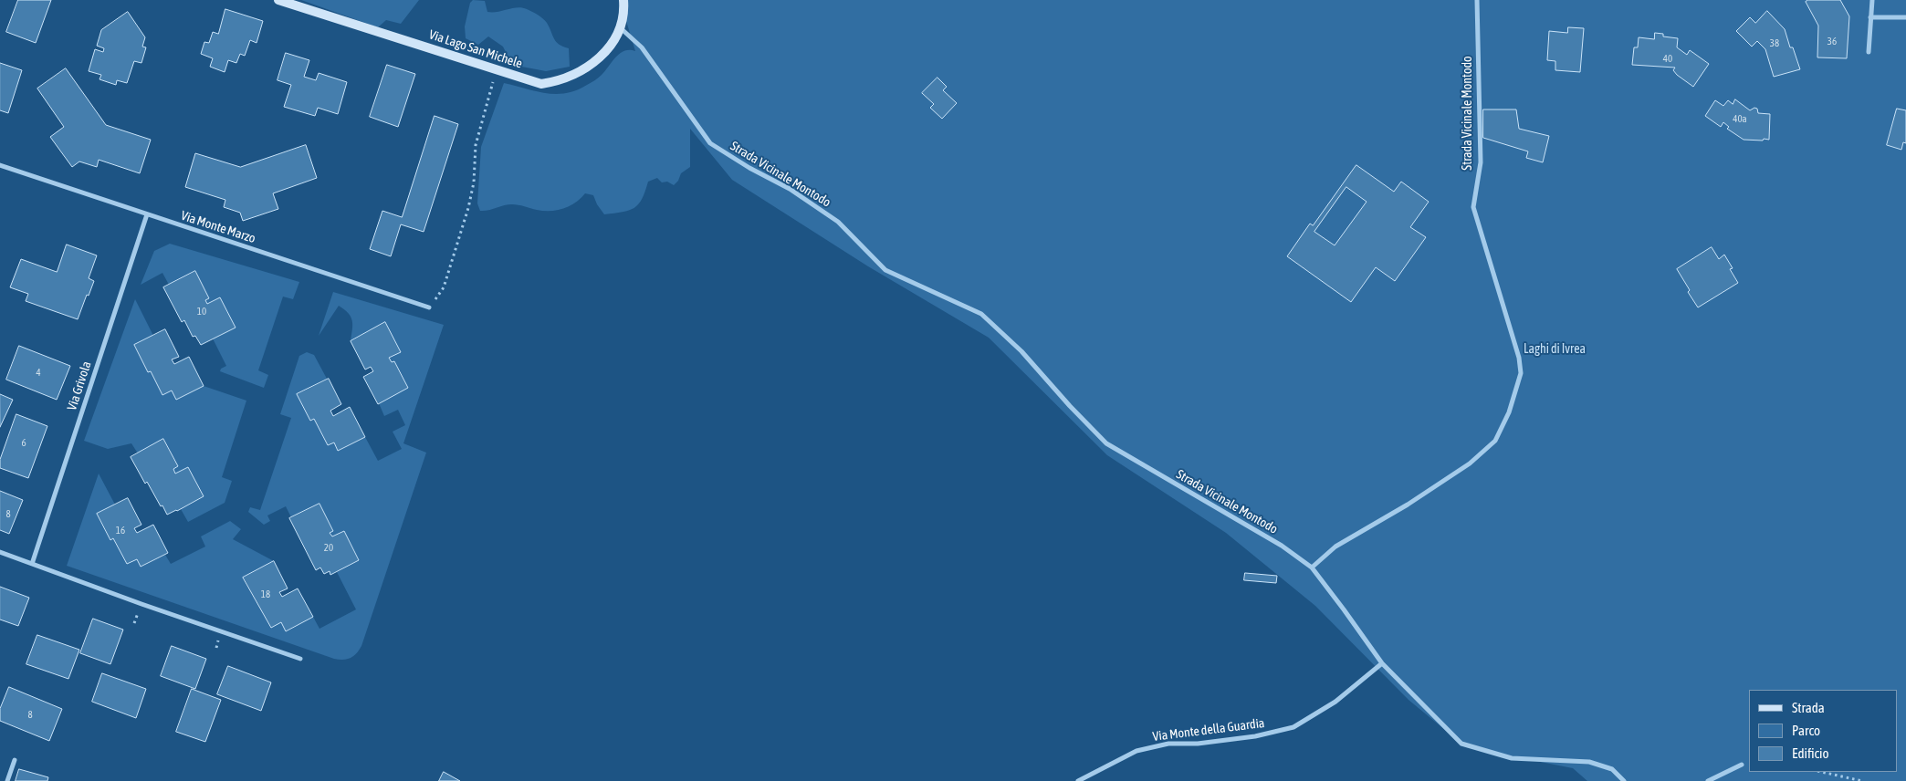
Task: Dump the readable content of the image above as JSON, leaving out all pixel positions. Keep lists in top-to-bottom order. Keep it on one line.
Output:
{"streets":{"main road":["Via Lago San Michele"],"street":["Strada Vicinale Montodo","Via Monte Marzo","Via Grivola","Via Monte della Guardia"]},"crossings":[["Via Lago San Michele","Strada Vicinale Montodo"],["Via Monte Marzo","Via Grivola"]],"parks":["Laghi di Ivrea"],"house_numbers":["36","38","40","40a","10","4","6","8","16","20","18","8"],"legend":["Strada","Parco","Edificio"]}
